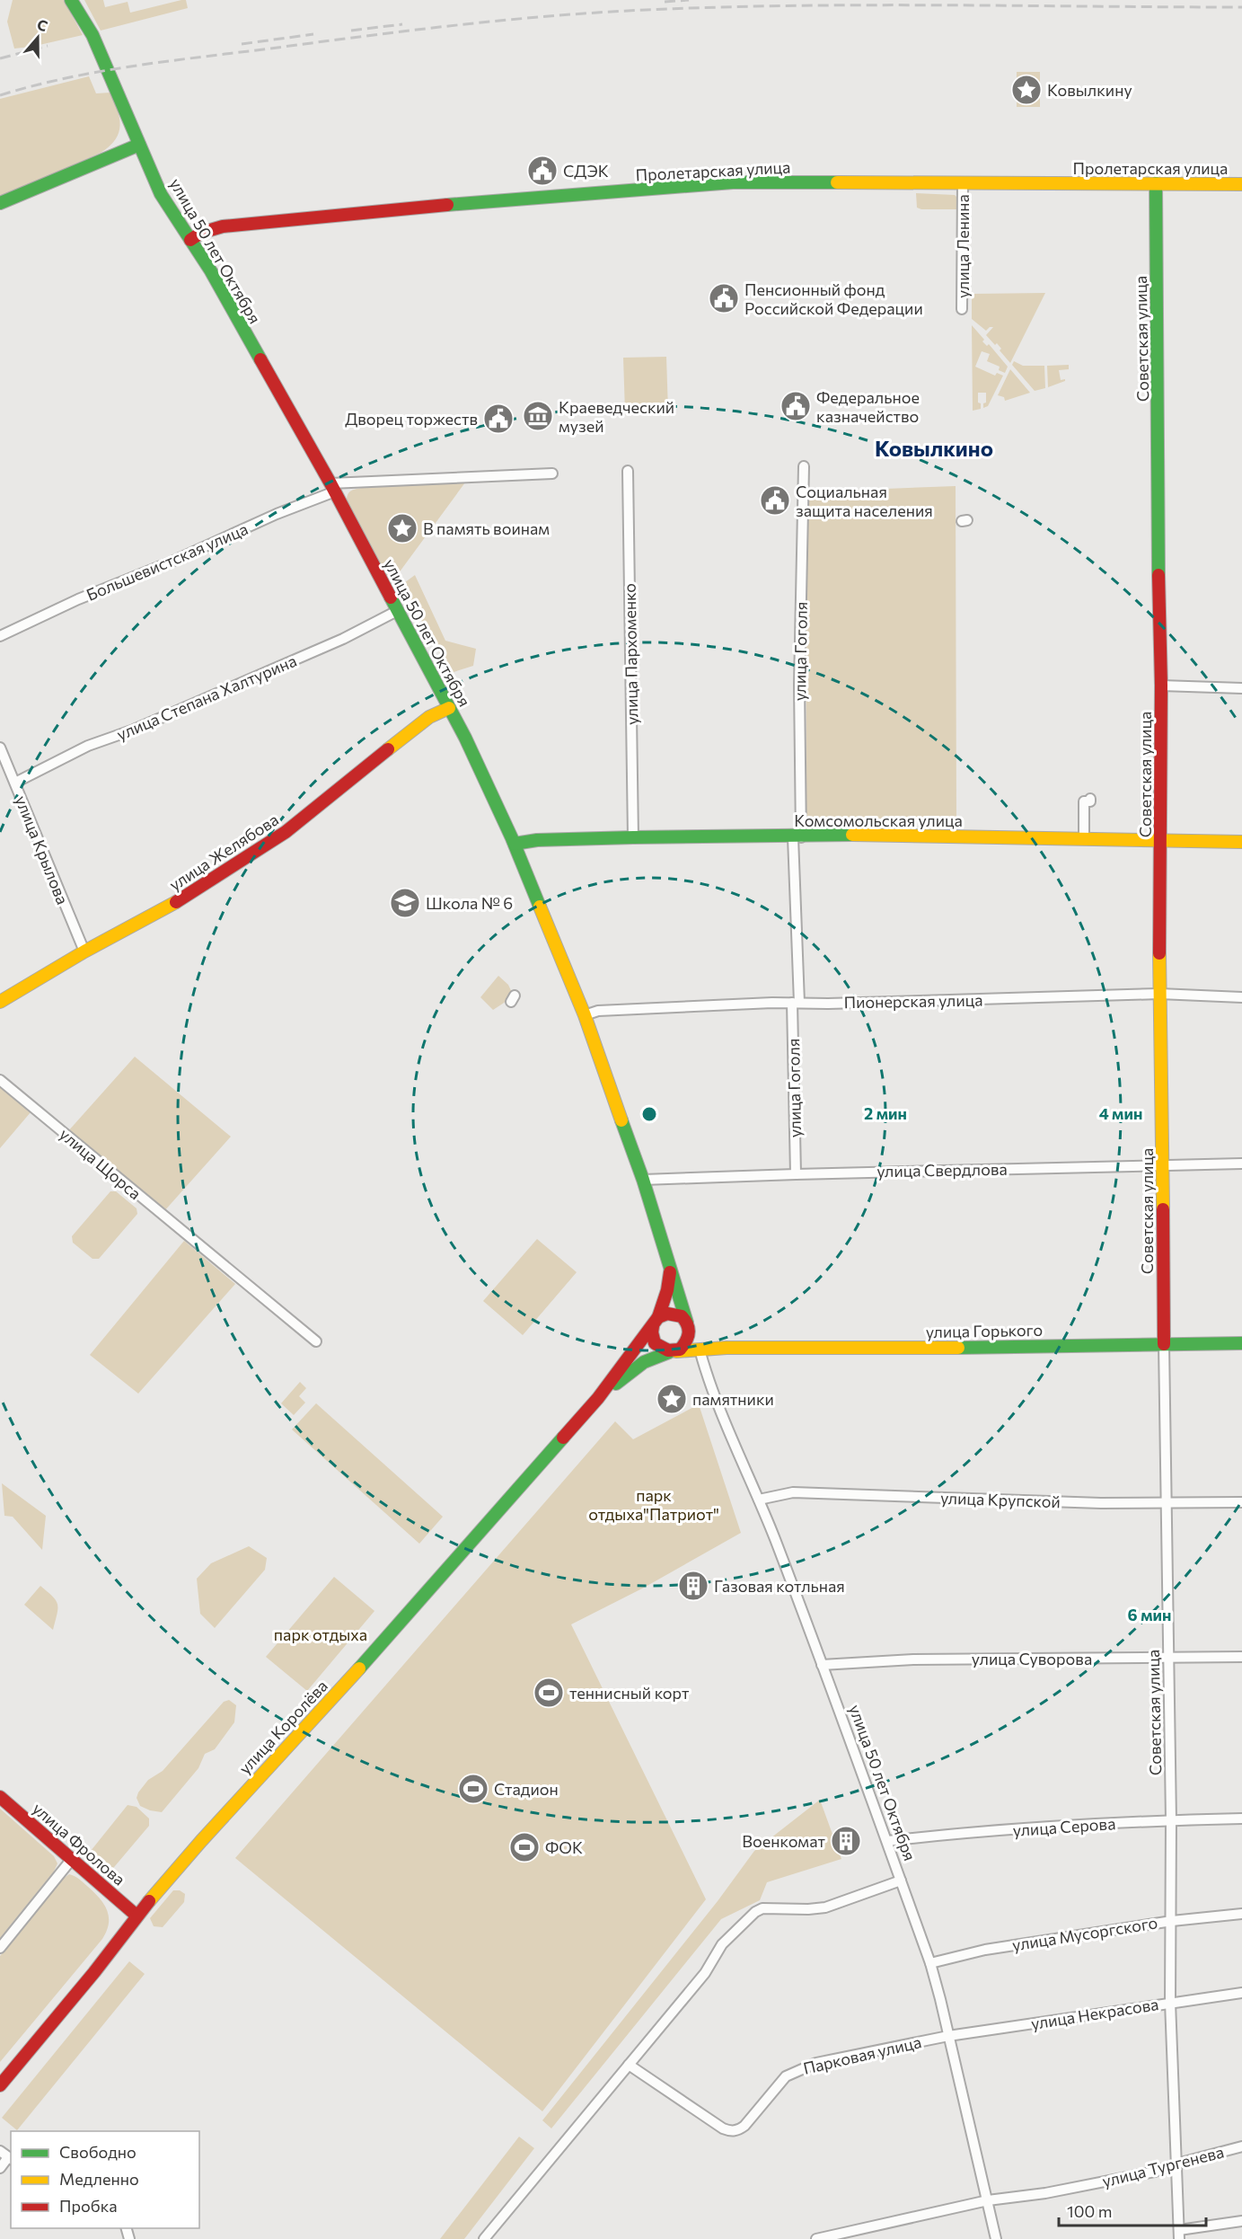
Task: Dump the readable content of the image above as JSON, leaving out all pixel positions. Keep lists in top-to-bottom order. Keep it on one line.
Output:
{"streets":{"street":["Пролетарская улица","улица Ленина","улица 50 лет Октября","Советская улица","Большевистская улица","улица Гоголя","улица Пархоменко","улица Степана Халтурина","Комсомольская улица","улица Крылова","улица Желябова","Пионерская улица","улица Щорса","улица Свердлова","улица Горького","улица Крупской","улица Суворова","улица Королёва","улица Серова","улица Фролова","улица Мусоргского","улица Некрасова","Парковая улица","улица Тургенева"]},"crossings":[["Пролетарская улица","улица Ленина"],["Пролетарская улица","улица 50 лет Октября"],["Пролетарская улица","Советская улица"],["улица 50 лет Октября","Большевистская улица"],["улица 50 лет Октября","улица Степана Халтурина"],["улица 50 лет Октября","Комсомольская улица"],["улица 50 лет Октября","улица Желябова"],["улица 50 лет Октября","Пионерская улица"],["улица 50 лет Октября","улица Свердлова"],["улица 50 лет Октября","улица Горького"],["улица 50 лет Октября","улица Крупской"],["улица 50 лет Октября","улица Суворова"],["улица 50 лет Октября","улица Королёва"],["улица 50 лет Октября","улица Серова"],["улица 50 лет Октября","улица Мусоргского"],["улица 50 лет Октября","улица Некрасова"],["улица 50 лет Октября","Парковая улица"],["улица 50 лет Октября","улица Тургенева"],["Советская улица","Комсомольская улица"],["Советская улица","Пионерская улица"],["Советская улица","улица Свердлова"],["Советская улица","улица Горького"],["Советская улица","улица Крупской"],["Советская улица","улица Суворова"],["Советская улица","улица Серова"],["Советская улица","улица Мусоргского"],["Советская улица","улица Некрасова"],["Советская улица","улица Тургенева"],["улица Гоголя","Комсомольская улица"],["улица Гоголя","Пионерская улица"],["улица Гоголя","улица Свердлова"],["улица Пархоменко","Комсомольская улица"],["улица Степана Халтурина","улица Крылова"],["улица Крылова","улица Желябова"],["улица Горького","улица Королёва"],["улица Королёва","улица Фролова"],["улица Некрасова","Парковая улица"]],"districts":["Ковылкино"],"parks":["парк отдыха\"Патриот\"","парк отдыха"],"places":{"place":["Ковылкину","В память воинам","памятники"],"public building":["СДЭК","Пенсионный фонд Российской Федерации","Федеральное казначейство","Дворец торжеств","Социальная защита населения"],"museum":["Краеведческий музей"],"school or university":["Школа № 6"],"building":["Газовая котльная","Военкомат"],"sports":["теннисный корт","Стадион","ФОК"]},"legend":["Свободно","Медленно","Пробка"],"scale_bar":"100 m","north":"top","rings":["2 мин","4 мин","6 мин"]}
